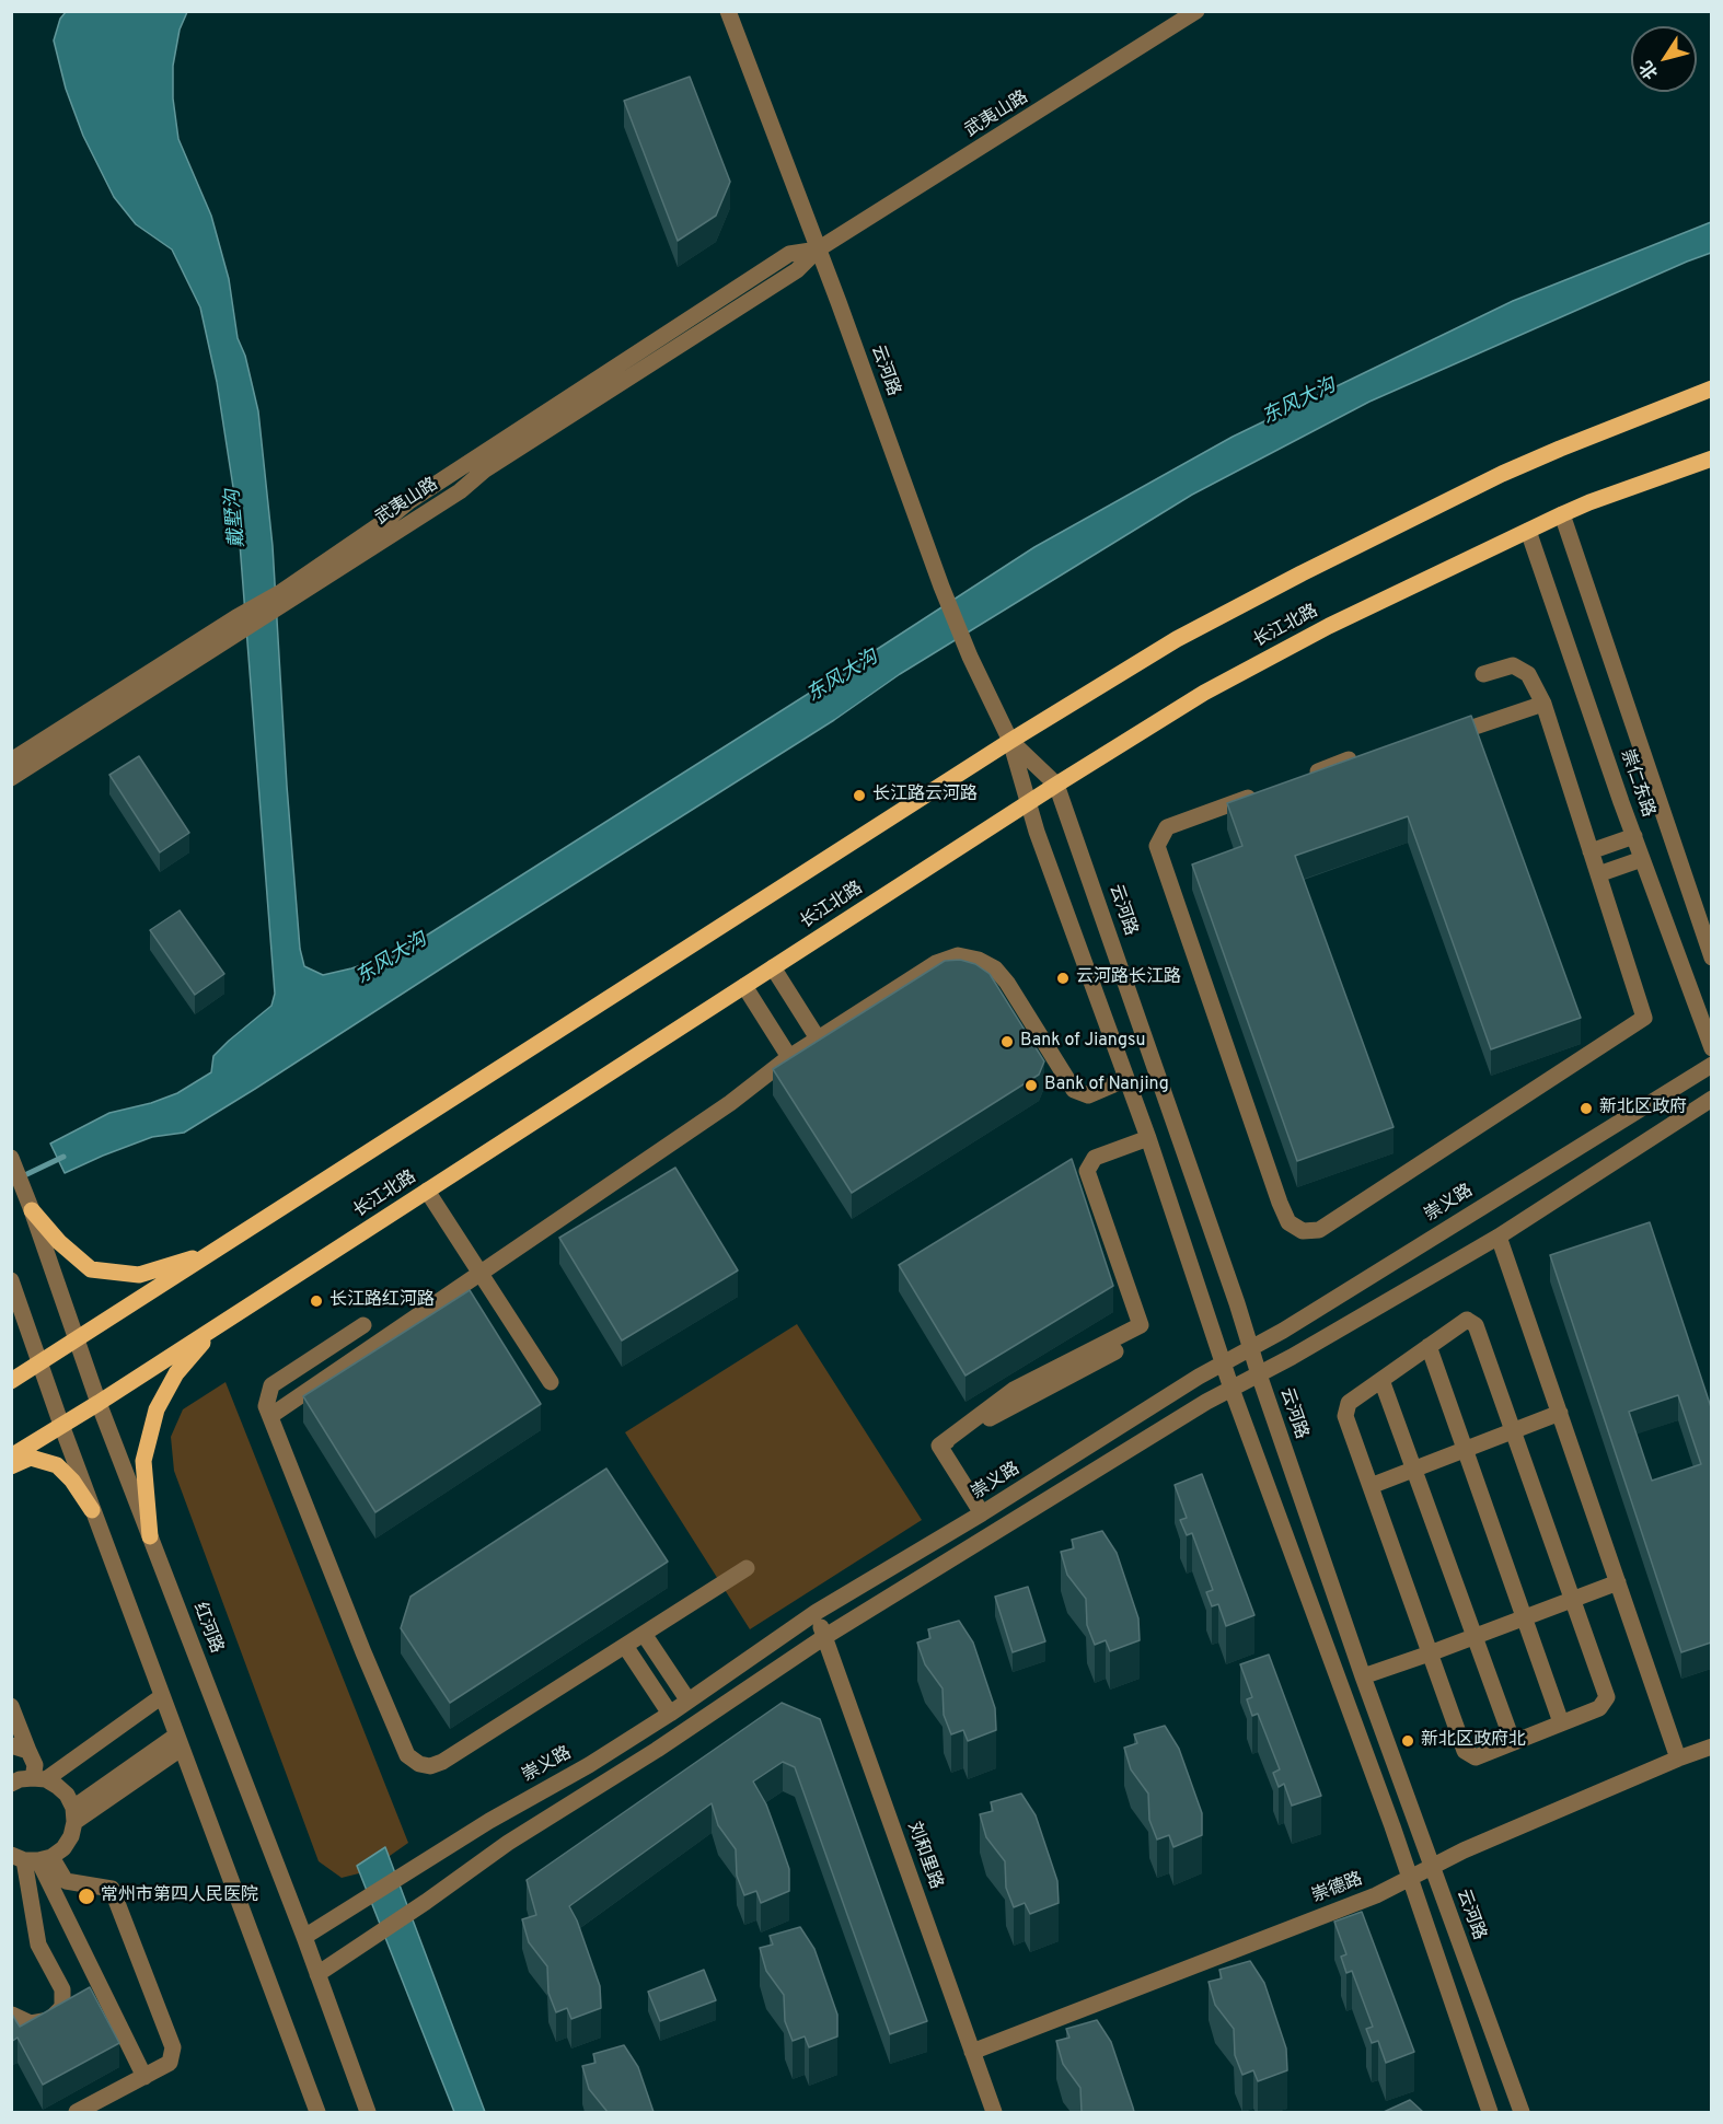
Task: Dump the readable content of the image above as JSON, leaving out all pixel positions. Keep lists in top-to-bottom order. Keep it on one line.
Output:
{"streets":{"main road":["长江北路"],"street":["武夷山路","云河路","崇仁东路","崇义路","红河路","刘和里路","崇德路"]},"crossings":[["武夷山路","云河路"],["云河路","长江北路"],["云河路","崇义路"],["云河路","崇德路"],["长江北路","崇仁东路"],["长江北路","红河路"],["崇义路","红河路"],["崇义路","刘和里路"],["刘和里路","崇德路"]],"water":["东风大沟","戴墅沟"],"places":["长江路云河路","云河路长江路","Bank of Jiangsu","Bank of Nanjing","新北区政府","长江路红河路","新北区政府北","常州市第四人民医院"],"north":"bottom left"}
